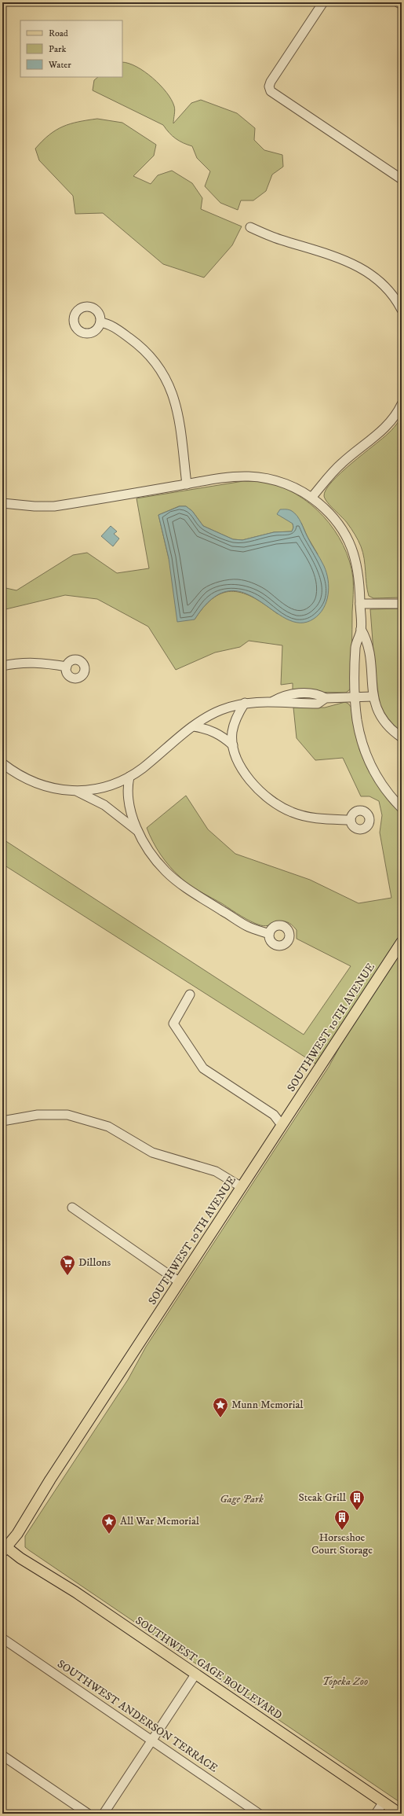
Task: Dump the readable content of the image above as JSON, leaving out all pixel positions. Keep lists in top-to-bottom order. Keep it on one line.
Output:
{"streets":{"main road":["SOUTHWEST 10TH AVENUE","SOUTHWEST GAGE BOULEVARD"],"street":["SOUTHWEST ANDERSON TERRACE"]},"crossings":[["SOUTHWEST 10TH AVENUE","SOUTHWEST GAGE BOULEVARD"]],"parks":["Gage Park","Topeka Zoo"],"places":{"supermarket":["Dillons"],"place":["Munn Memorial","All War Memorial"],"building":["Steak Grill","Horseshoe Court Storage"]},"legend":["Road","Park","Water"]}
